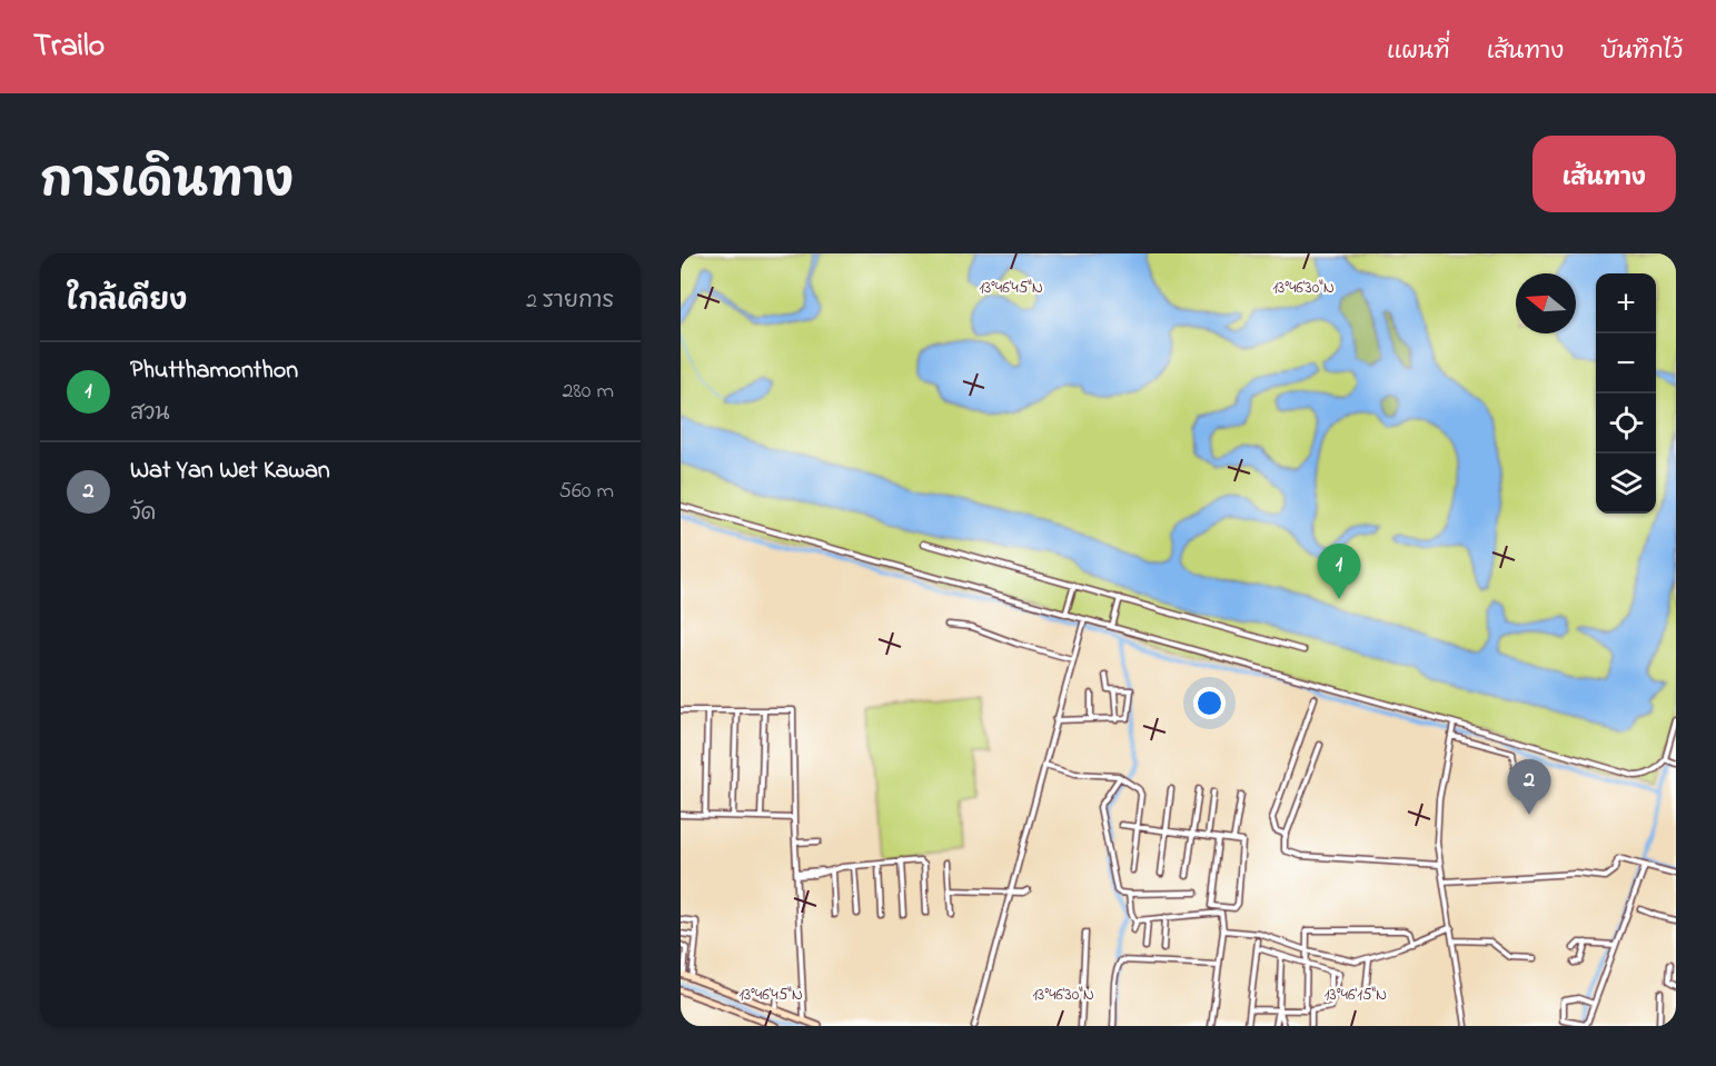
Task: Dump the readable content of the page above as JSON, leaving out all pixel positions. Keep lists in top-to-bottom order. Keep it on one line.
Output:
{"north":"left","page":{"header":"Trailo","nav":["แผนที่","เส้นทาง","บันทึกไว้"],"title":"การเดินทาง","buttons":"เส้นทาง","heading":["ใกล้เคียง","2 รายการ"],"map_buttons":["+","−"],"list":[{"mark":"1","name":"Phutthamonthon","note":"สวน","value":"280 m"},{"mark":"2","name":"Wat Yan Wet Kawan","note":"วัด","value":"560 m"}],"pins":["1","2"]},"coordinates":["13°46'45\"N","13°46'30\"N","13°46'15\"N"]}
